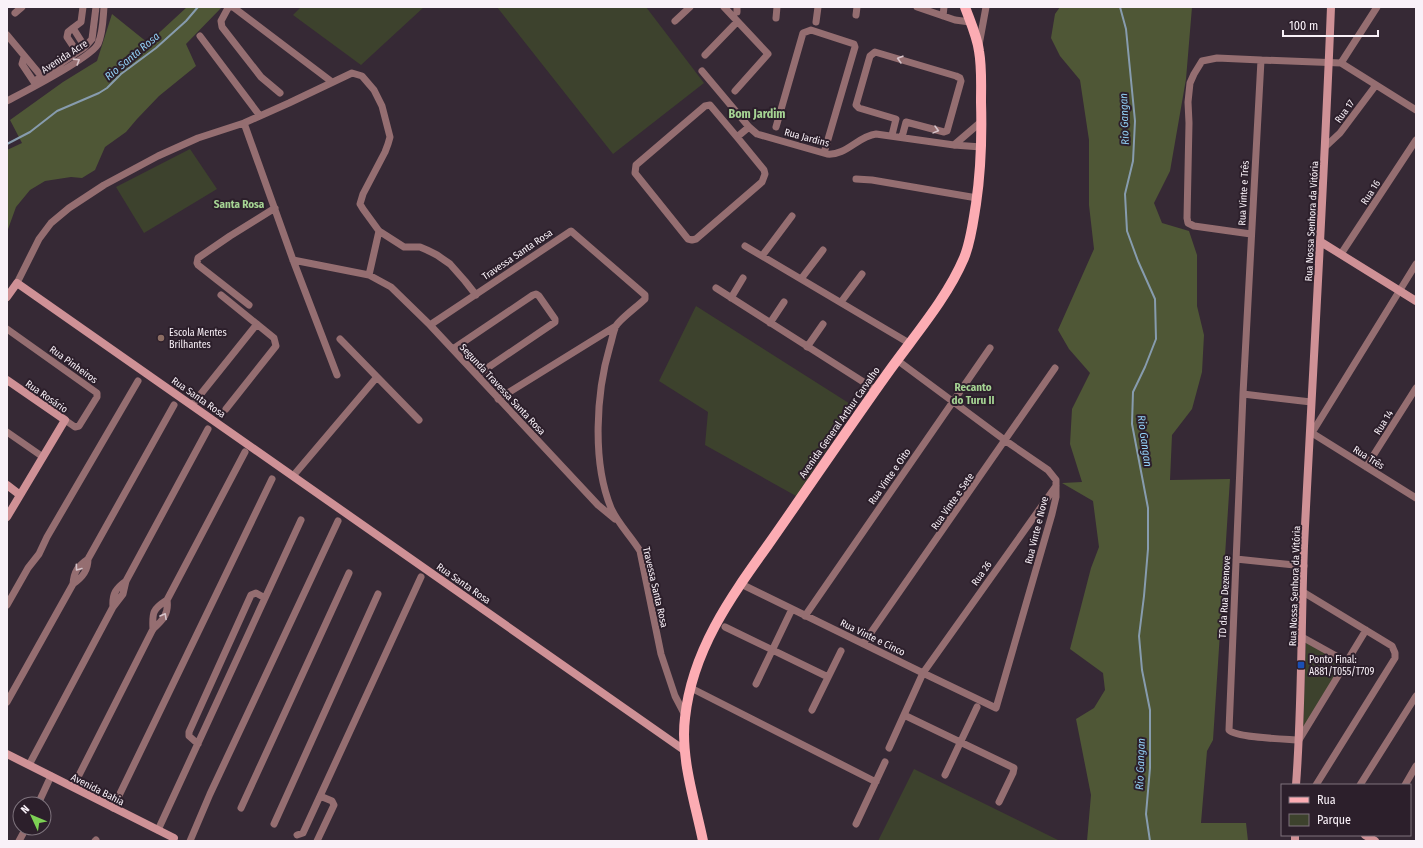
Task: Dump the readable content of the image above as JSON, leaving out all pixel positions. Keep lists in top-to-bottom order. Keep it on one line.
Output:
{"streets":{"main road":["Avenida General Arthur Carvalho"],"street":["Avenida Acre","Rua 17","Rua Jardins","Rua 16","Rua Vinte e Três","Rua Nossa Senhora da Vitória","Travessa Santa Rosa","Rua Pinheiros","Segunda Travessa Santa Rosa","Rua Rosário","Rua Santa Rosa","Rua 14","Rua Três","Rua Vinte e Oito","Rua Vinte e Sete","Rua Vinte e Nove","Rua 26","TD da Rua Dezenove","Rua Vinte e Cinco","Avenida Bahia"]},"crossings":[["Rua 17","Rua Nossa Senhora da Vitória"],["Rua Jardins","Avenida General Arthur Carvalho"],["Rua Vinte e Três","TD da Rua Dezenove"],["Rua Nossa Senhora da Vitória","Rua Três"],["Rua Nossa Senhora da Vitória","TD da Rua Dezenove"],["Travessa Santa Rosa","Segunda Travessa Santa Rosa"],["Travessa Santa Rosa","Avenida General Arthur Carvalho"],["Rua Pinheiros","Rua Rosário"],["Rua Santa Rosa","Avenida General Arthur Carvalho"],["Avenida General Arthur Carvalho","Rua Vinte e Nove"],["Avenida General Arthur Carvalho","Rua Vinte e Cinco"],["Rua 14","Rua Três"],["Rua Vinte e Oito","Rua Vinte e Nove"],["Rua Vinte e Oito","Rua Vinte e Cinco"],["Rua Vinte e Sete","Rua Vinte e Nove"],["Rua Vinte e Sete","Rua Vinte e Cinco"],["Rua Vinte e Nove","Rua 26"],["Rua Vinte e Nove","Rua Vinte e Cinco"],["Rua 26","Rua Vinte e Cinco"]],"districts":["Bom Jardim","Santa Rosa","Recanto do Turu II"],"water":["Rio Santa Rosa","Rio Gangan"],"places":{"other":["Escola Mentes Brilhantes"],"transit":["Ponto Final: A881/T055/T709"]},"legend":["Rua","Parque"],"scale_bar":"100 m","north":"top left"}
